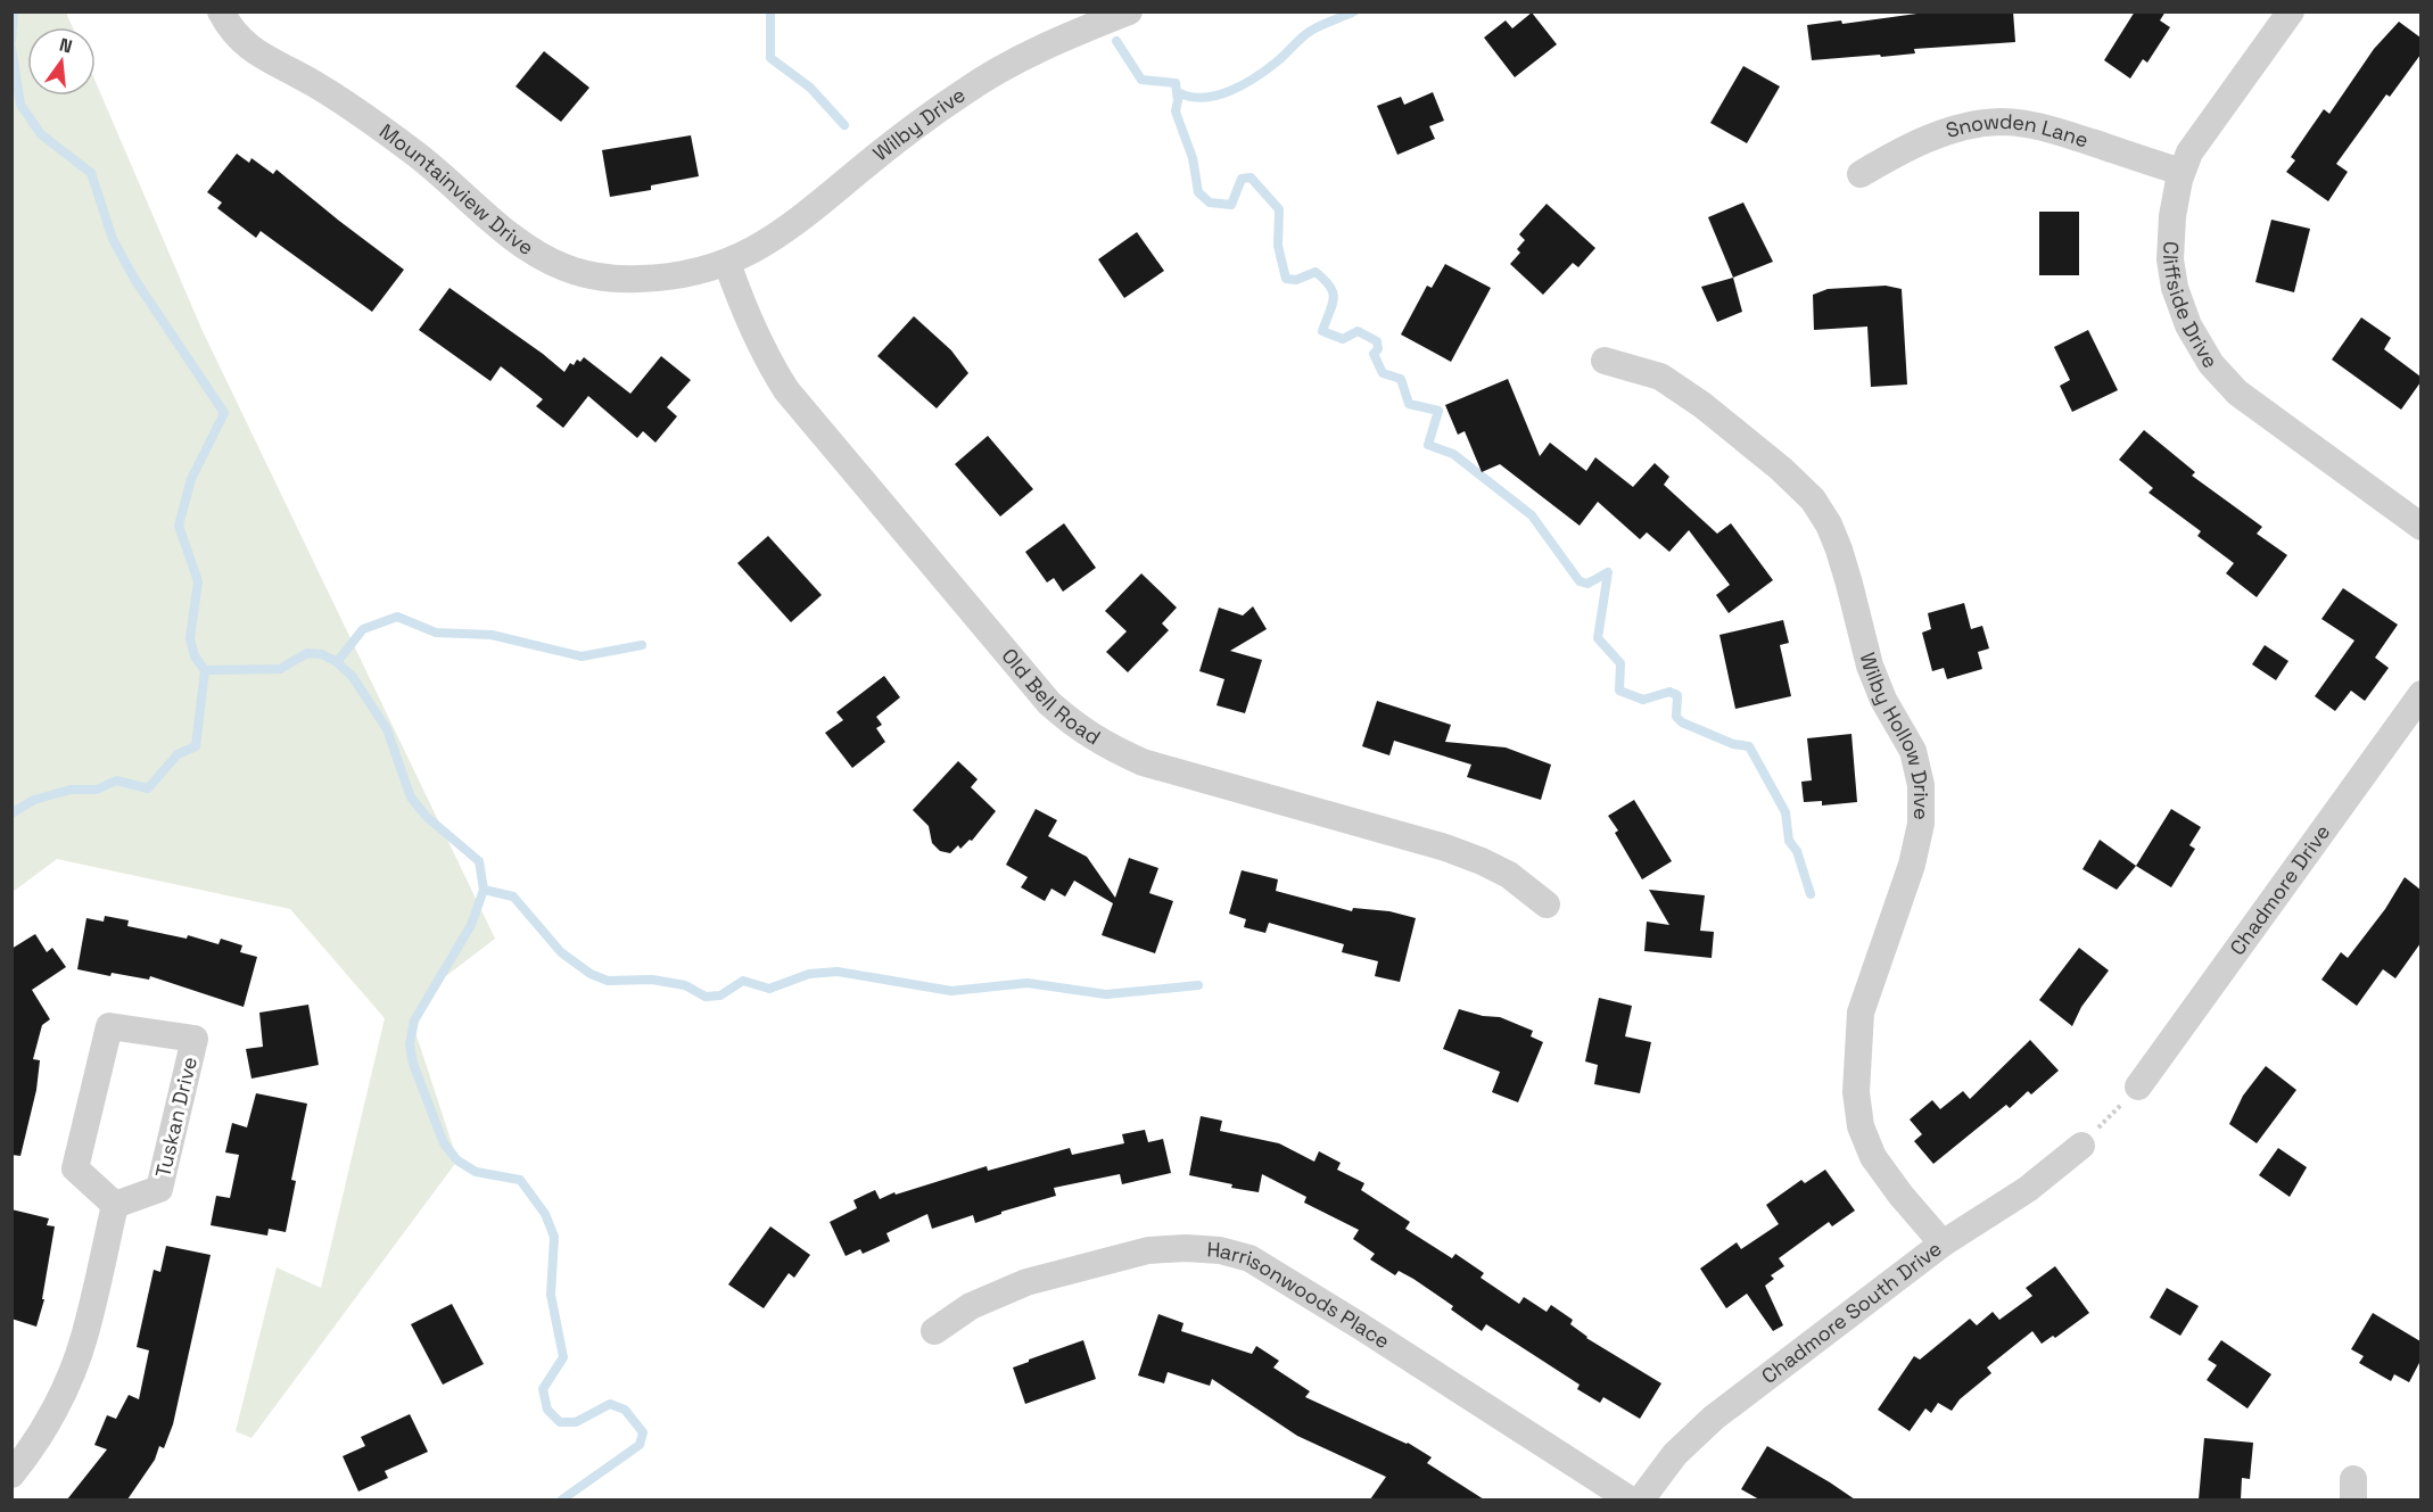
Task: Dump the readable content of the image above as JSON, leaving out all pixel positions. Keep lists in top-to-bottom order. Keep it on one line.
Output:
{"streets":{"street":["Wilby Drive","Snowden Lane","Mountainview Drive","Cliffside Drive","Old Bell Road","Wilby Hollow Drive","Chadmore Drive","Tuskan Drive","Harrisonwoods Place","Chadmore South Drive"]},"crossings":[["Wilby Drive","Mountainview Drive"],["Wilby Drive","Old Bell Road"],["Snowden Lane","Cliffside Drive"],["Mountainview Drive","Old Bell Road"],["Wilby Hollow Drive","Chadmore South Drive"]],"north":"top"}
